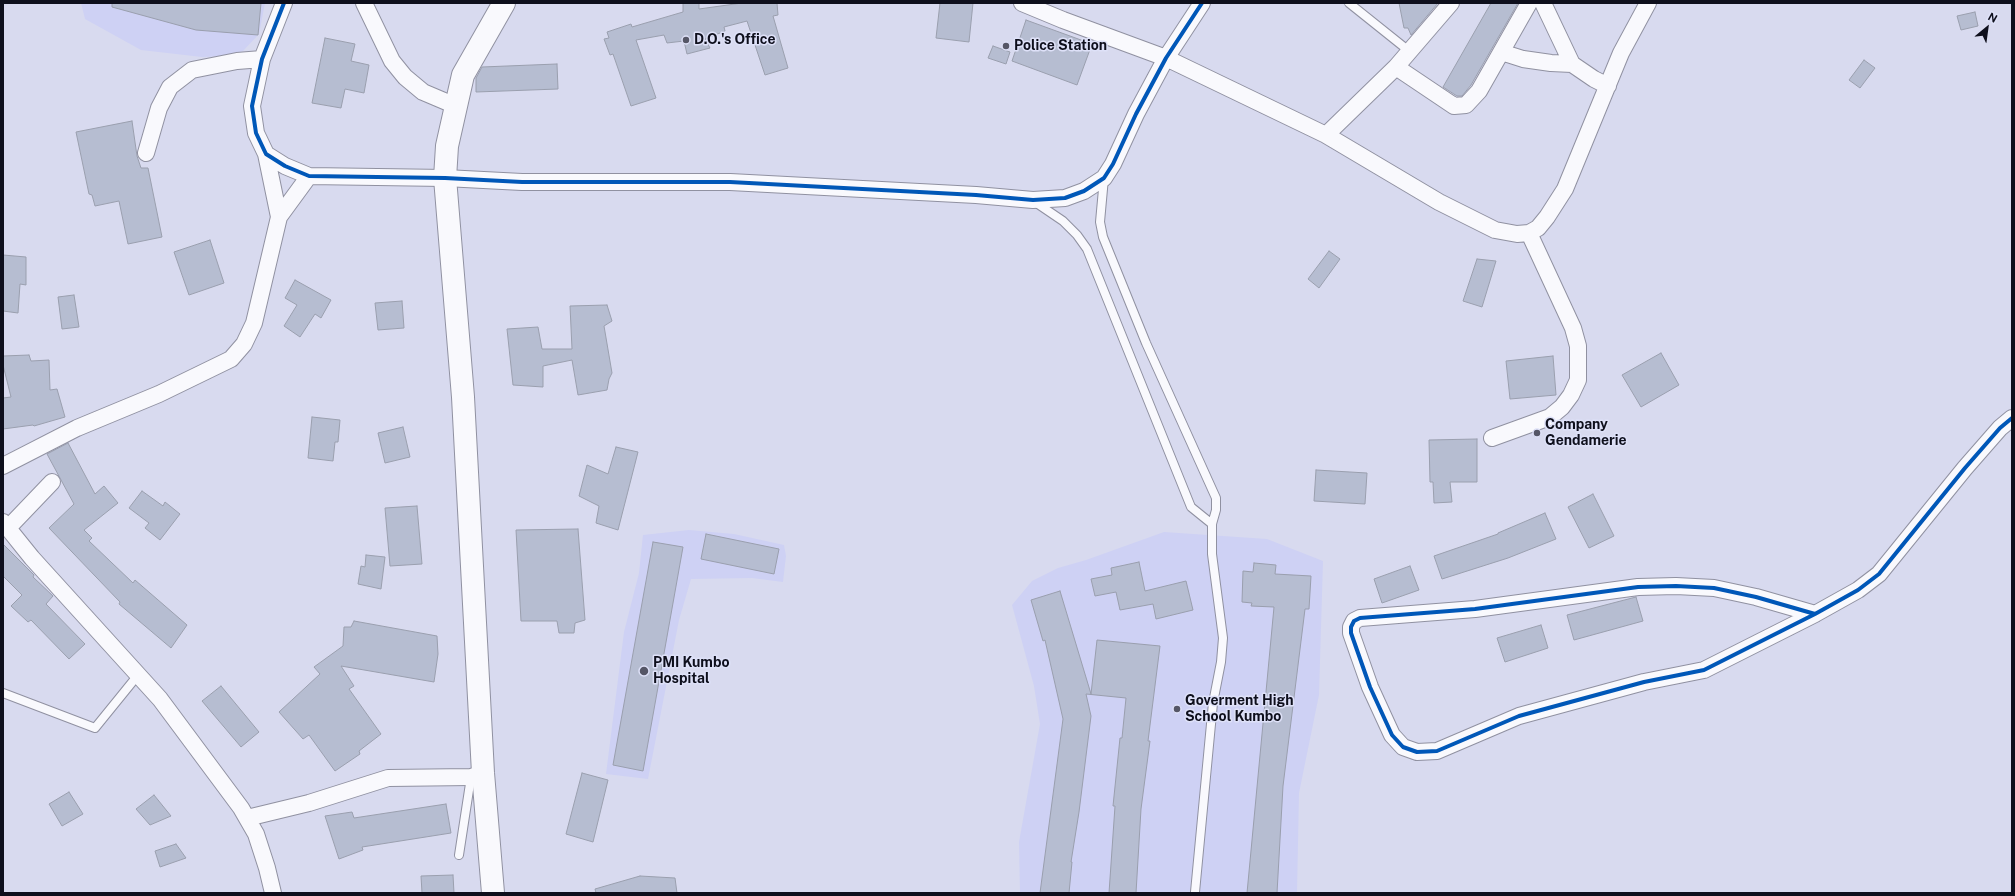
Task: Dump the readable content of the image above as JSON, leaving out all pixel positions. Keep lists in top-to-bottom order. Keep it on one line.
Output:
{"places":["D.O.'s Office","Police Station","Company Gendamerie","PMI Kumbo Hospital","Goverment High School Kumbo"],"north":"top right"}
